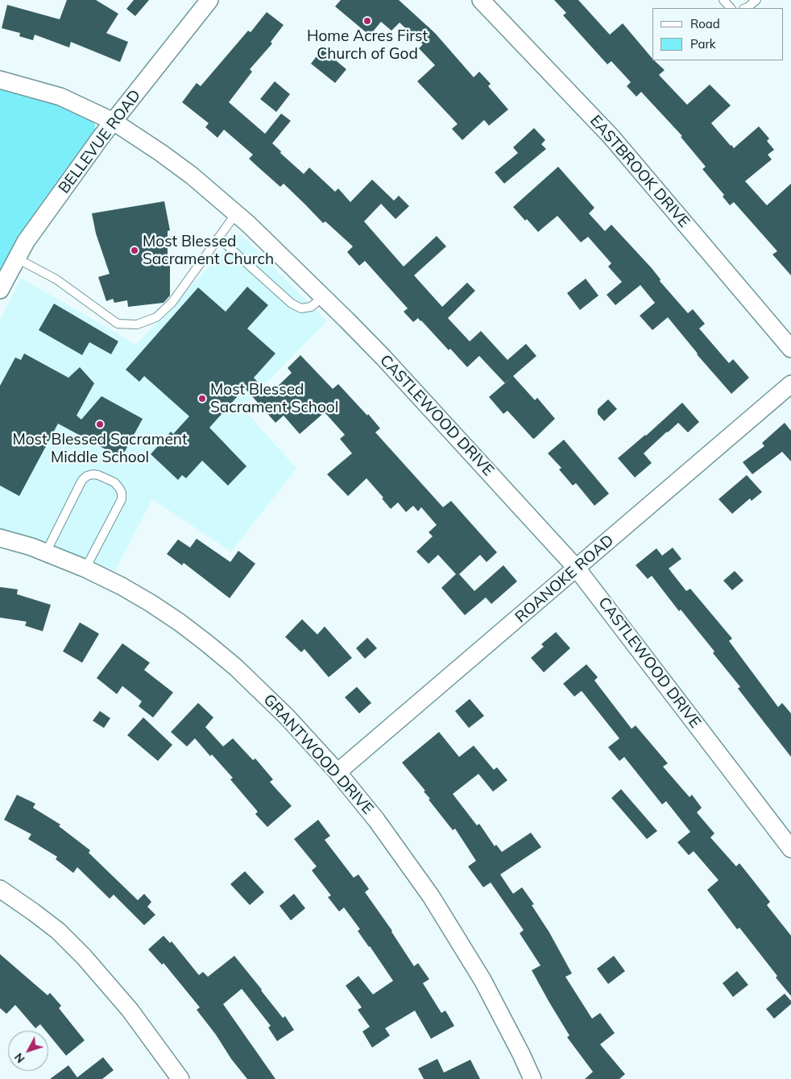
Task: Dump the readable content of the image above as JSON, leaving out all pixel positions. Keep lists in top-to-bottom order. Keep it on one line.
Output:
{"streets":{"street":["BELLEVUE ROAD","EASTBROOK DRIVE","CASTLEWOOD DRIVE","ROANOKE ROAD","GRANTWOOD DRIVE"]},"crossings":[["BELLEVUE ROAD","CASTLEWOOD DRIVE"],["CASTLEWOOD DRIVE","ROANOKE ROAD"],["ROANOKE ROAD","GRANTWOOD DRIVE"]],"places":["Home Acres First Church of God","Most Blessed Sacrament Church","Most Blessed Sacrament School","Most Blessed Sacrament Middle School"],"legend":["Road","Park"],"north":"bottom left"}
